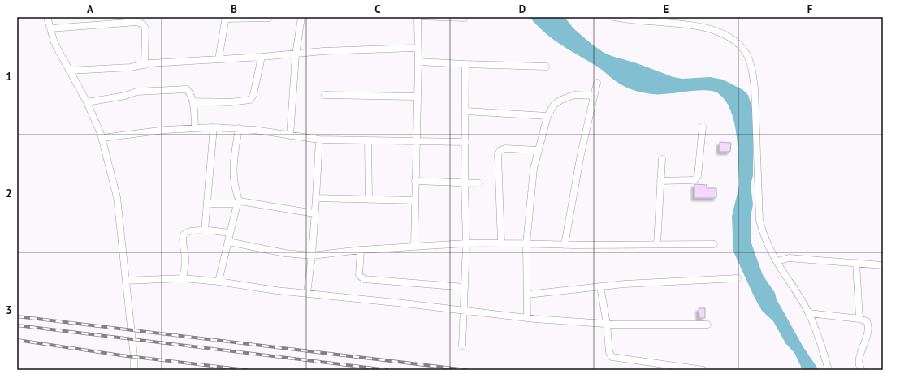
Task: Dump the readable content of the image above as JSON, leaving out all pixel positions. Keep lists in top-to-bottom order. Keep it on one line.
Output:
{"grid":{"columns":["A","B","C","D","E","F"],"rows":["1","2","3"]}}
